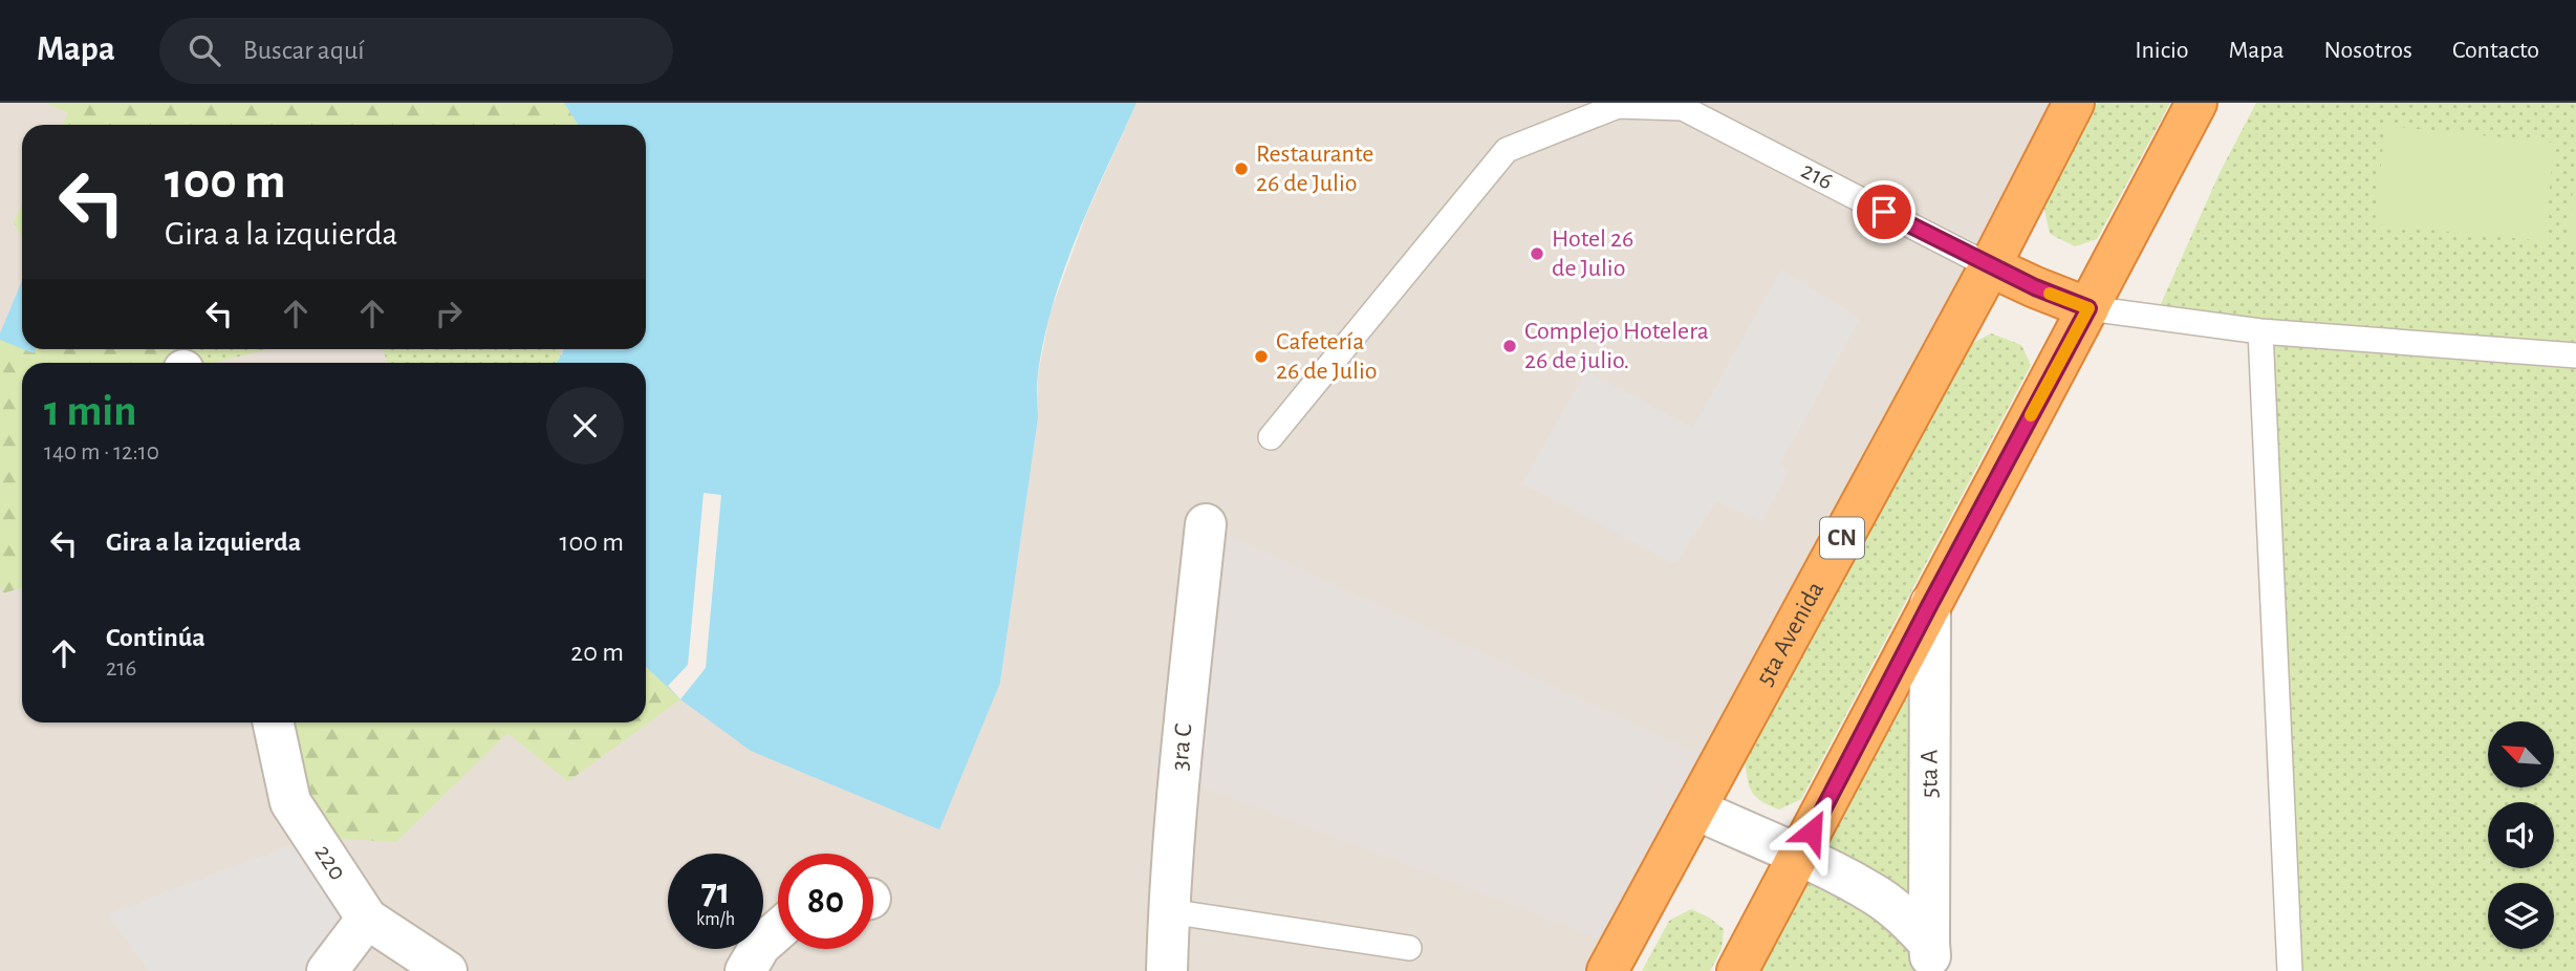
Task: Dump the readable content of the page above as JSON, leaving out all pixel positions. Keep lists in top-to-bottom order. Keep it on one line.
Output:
{"streets":{"highway":["CN","5ta Avenida"],"street":["3ra C","5ta A","220"],"lane":["216"]},"crossings":[["216","5ta Avenida"],["5ta Avenida","5ta A"]],"places":["Restaurante 26 de Julio","Hotel 26 de Julio","Complejo Hotelera 26 de julio.","Cafetería 26 de Julio"],"north":"top left","page":{"header":"Mapa","search":"Buscar aquí","nav":["Inicio","Mapa","Nosotros","Contacto"],"turn":["100 m","Gira a la izquierda"],"heading":["1 min","140 m · 12:10"],"list":[{"name":"Gira a la izquierda","value":"100 m"},{"name":"Continúa","note":"216","value":"20 m"}],"speed":"71 km/h","limit":"80"}}
